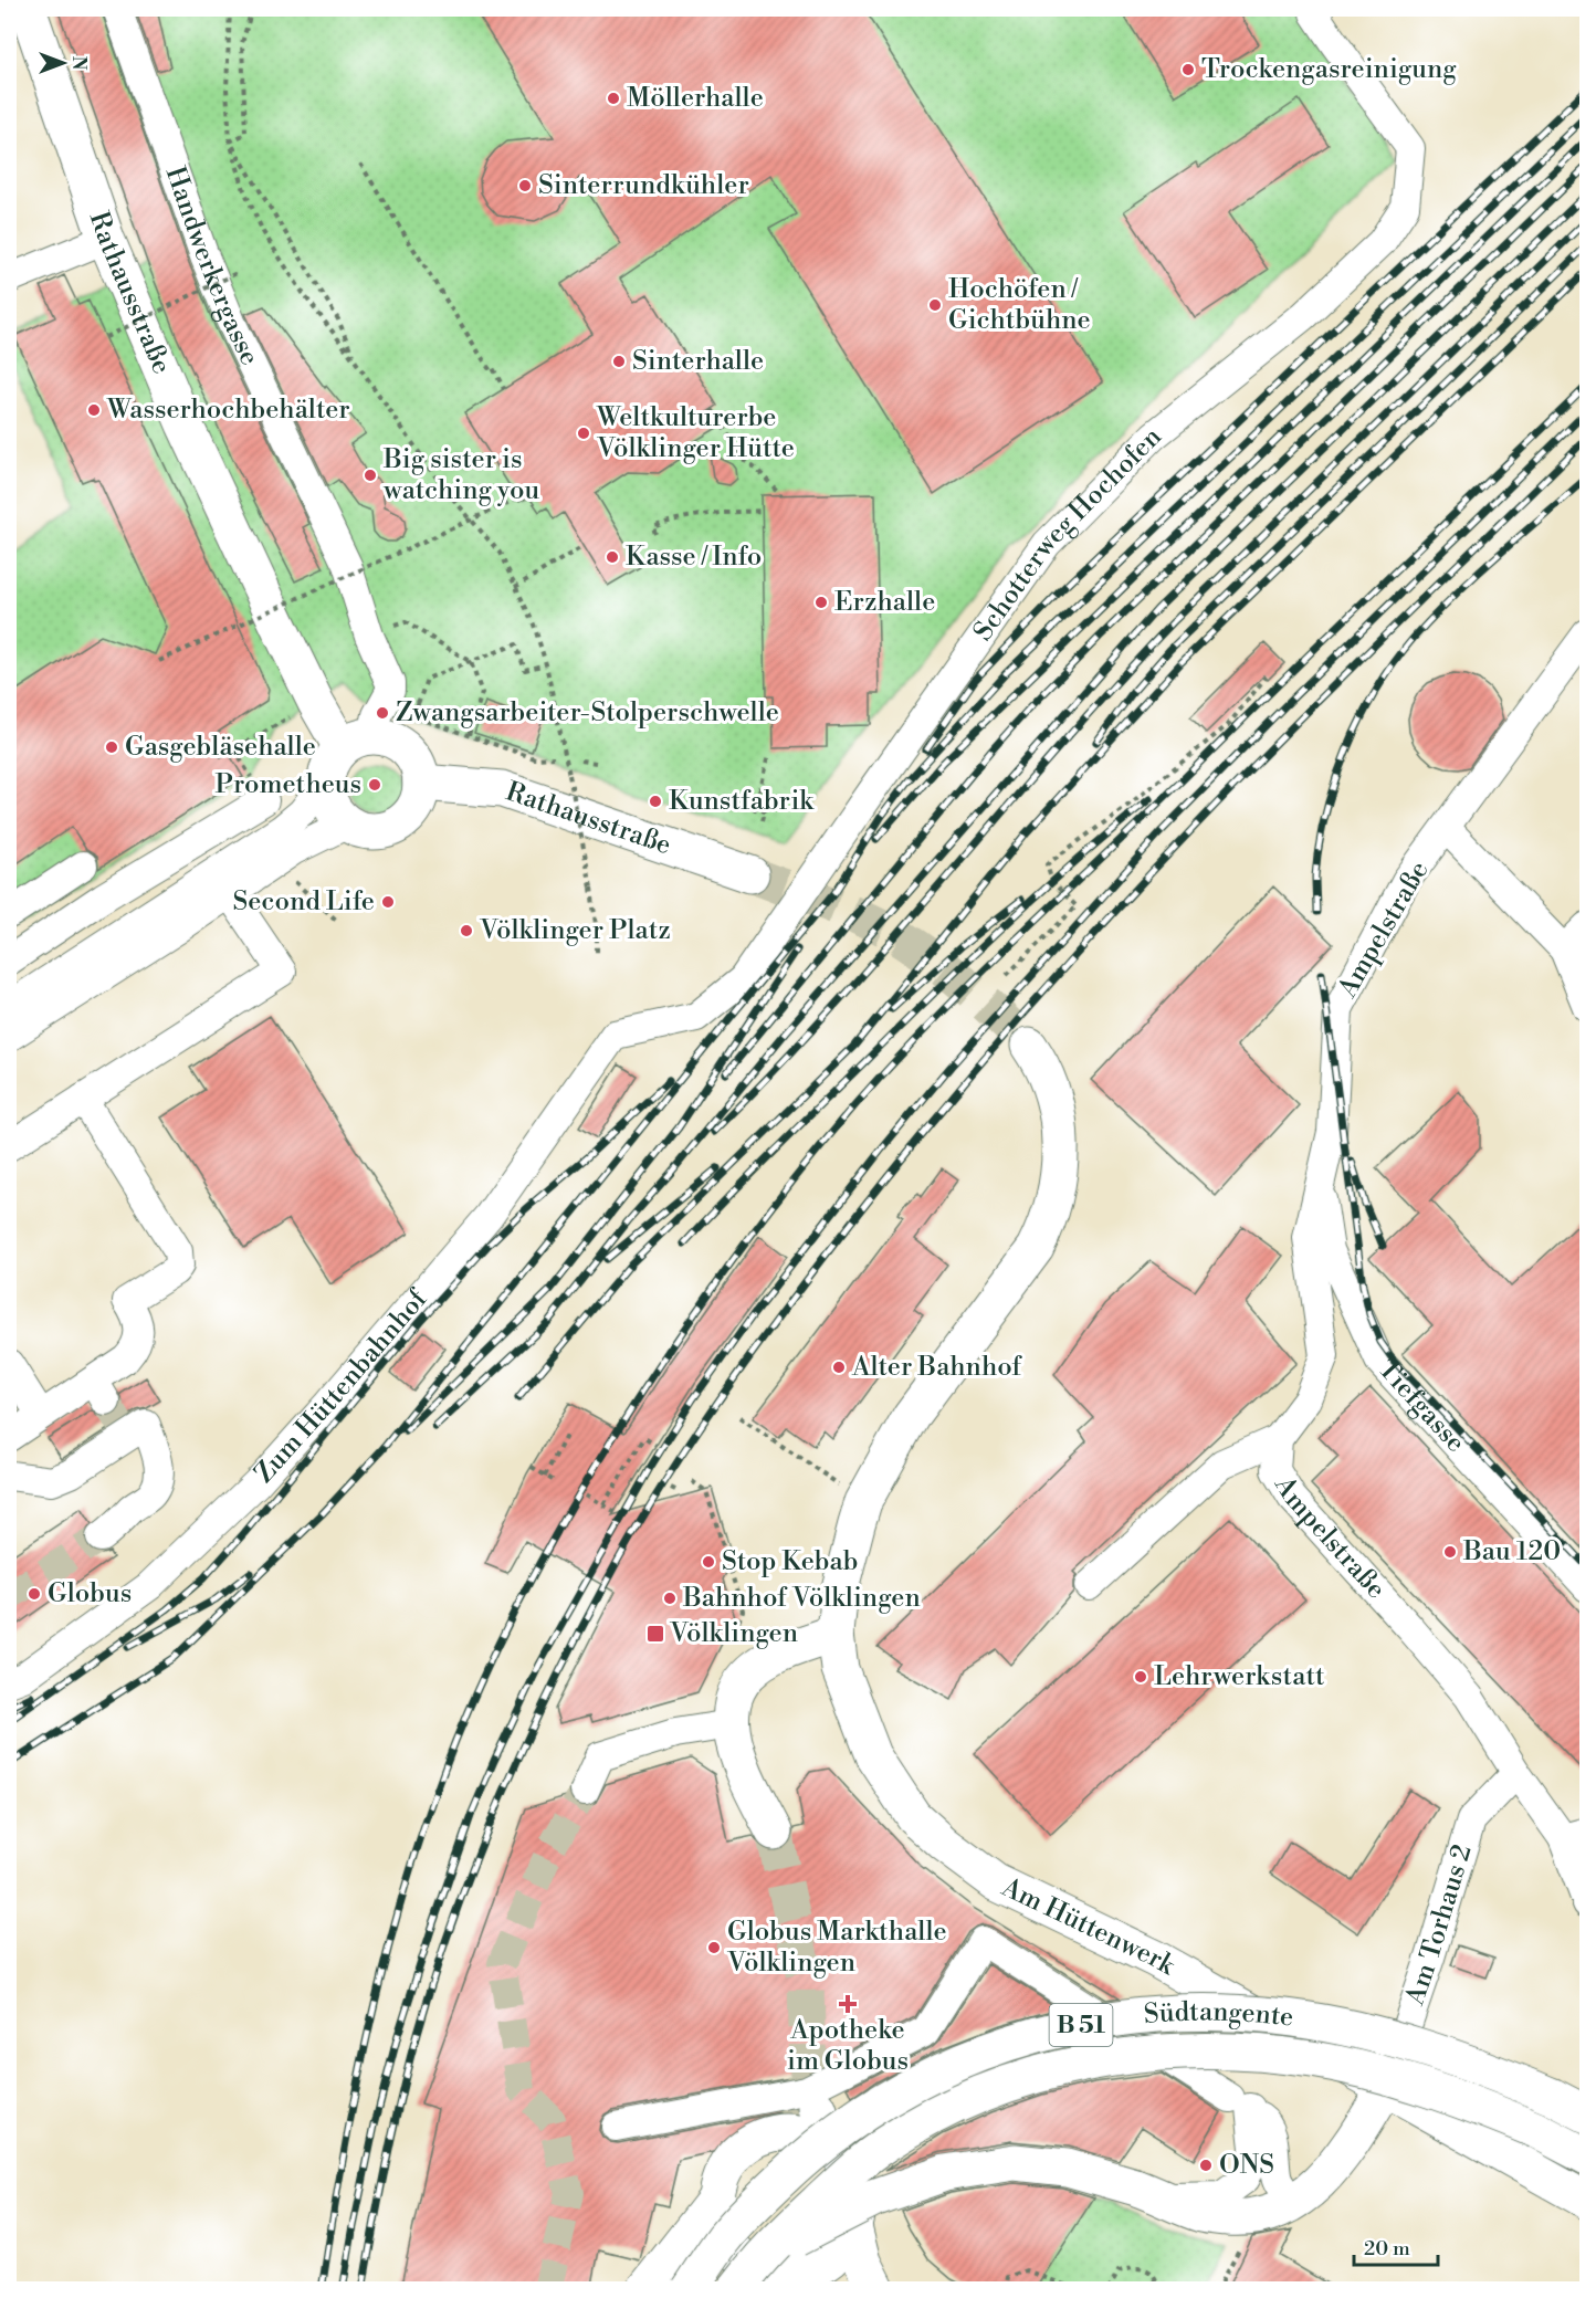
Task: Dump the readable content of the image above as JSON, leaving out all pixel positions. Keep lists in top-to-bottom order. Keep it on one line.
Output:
{"streets":{"main road":["Rathausstraße","Am Hüttenwerk","Südtangente","B 51"],"lane":["Handwerkergasse","Schotterweg Hochofen","Ampelstraße","Zum Hüttenbahnhof","Tiefgasse","Am Torhaus 2"]},"crossings":[["Handwerkergasse","Rathausstraße"],["Schotterweg Hochofen","Zum Hüttenbahnhof"],["Ampelstraße","Tiefgasse"],["Ampelstraße","Am Torhaus 2"],["Am Torhaus 2","Am Hüttenwerk"]],"places":{"other":["Trockengasreinigung","Möllerhalle","Sinterrundkühler","Hochöfen / Gichtbühne","Sinterhalle","Wasserhochbehälter","Weltkulturerbe Völklinger Hütte","Big sister is watching you","Kasse / Info","Erzhalle","Zwangsarbeiter-Stolperschwelle","Gasgebläsehalle","Prometheus","Kunstfabrik","Second Life","Völklinger Platz","Alter Bahnhof","Bau 120","Stop Kebab","Globus","Bahnhof Völklingen","Lehrwerkstatt","Globus Markthalle Völklingen","ONS"],"transit":["Völklingen"],"health":["Apotheke im Globus"]},"scale_bar":"20 m","north":"right"}
